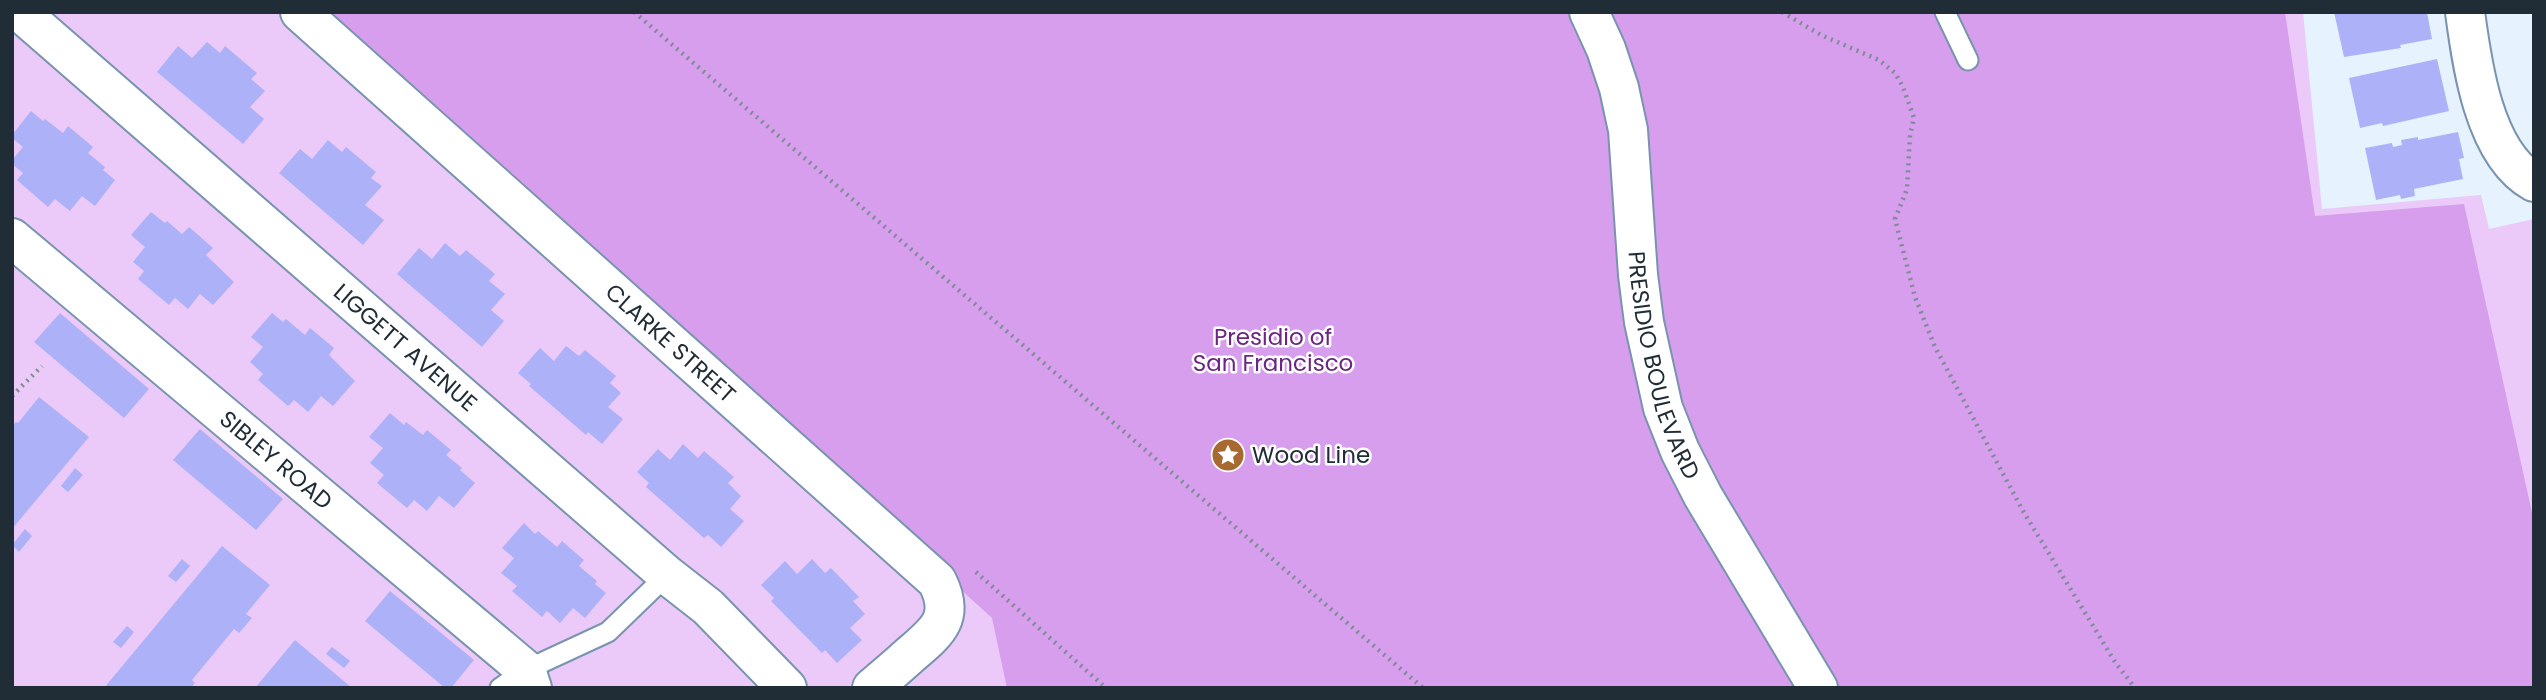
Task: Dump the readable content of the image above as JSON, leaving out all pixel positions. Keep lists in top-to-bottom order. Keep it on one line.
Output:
{"streets":{"street":["CLARKE STREET","LIGGETT AVENUE","PRESIDIO BOULEVARD","SIBLEY ROAD"]},"parks":["Presidio of San Francisco"],"places":{"place":["Wood Line"]}}
